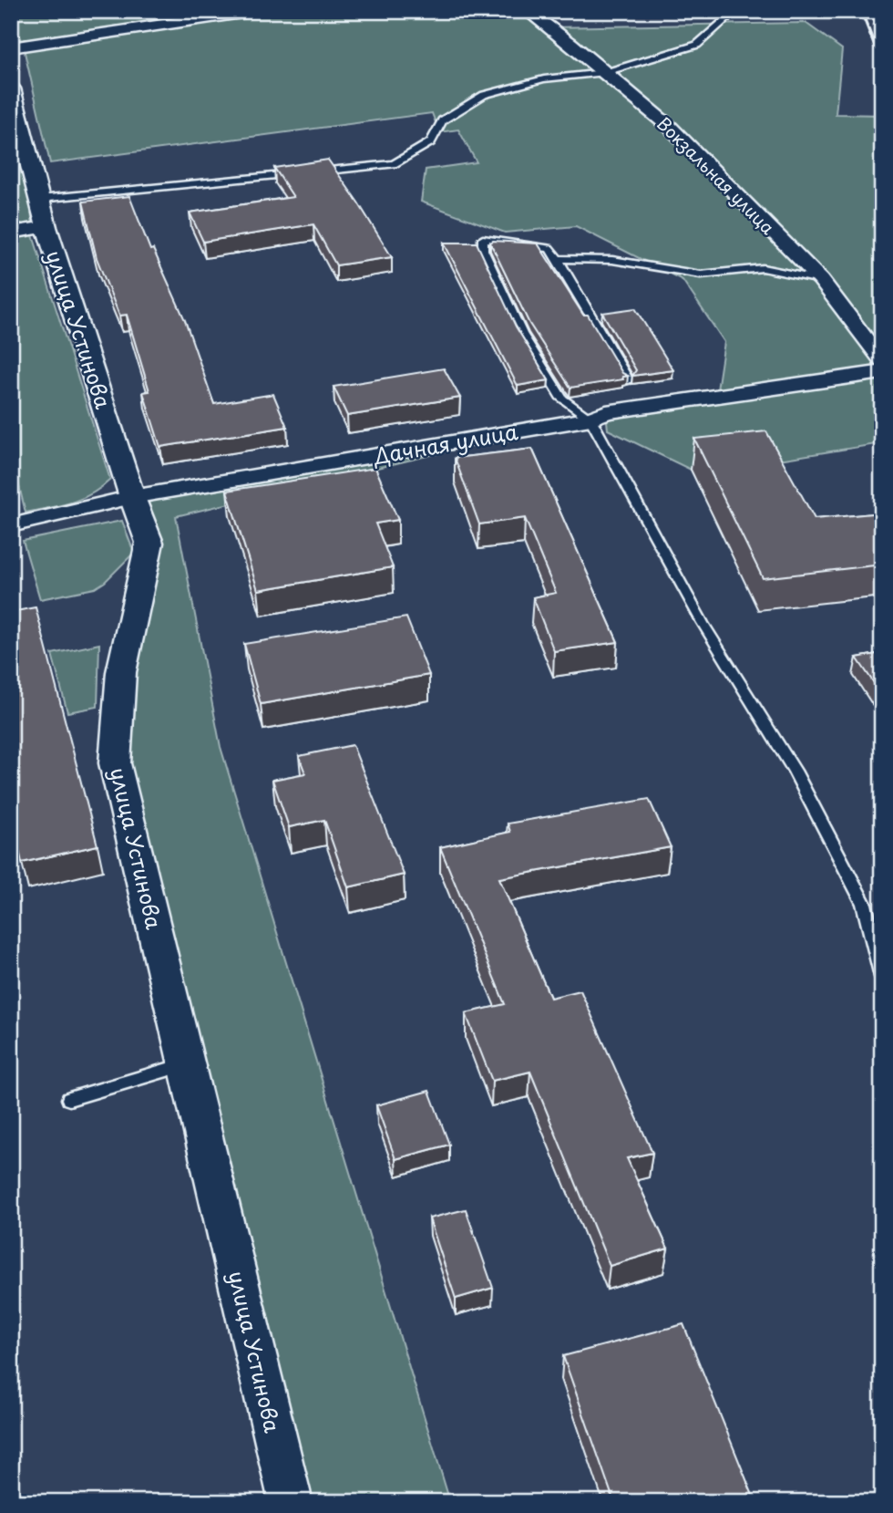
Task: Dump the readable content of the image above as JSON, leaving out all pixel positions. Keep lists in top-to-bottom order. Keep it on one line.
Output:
{"streets":{"street":["Вокзальная улица","улица Устинова","Дачная улица"]},"crossings":[["улица Устинова","Дачная улица"]]}
